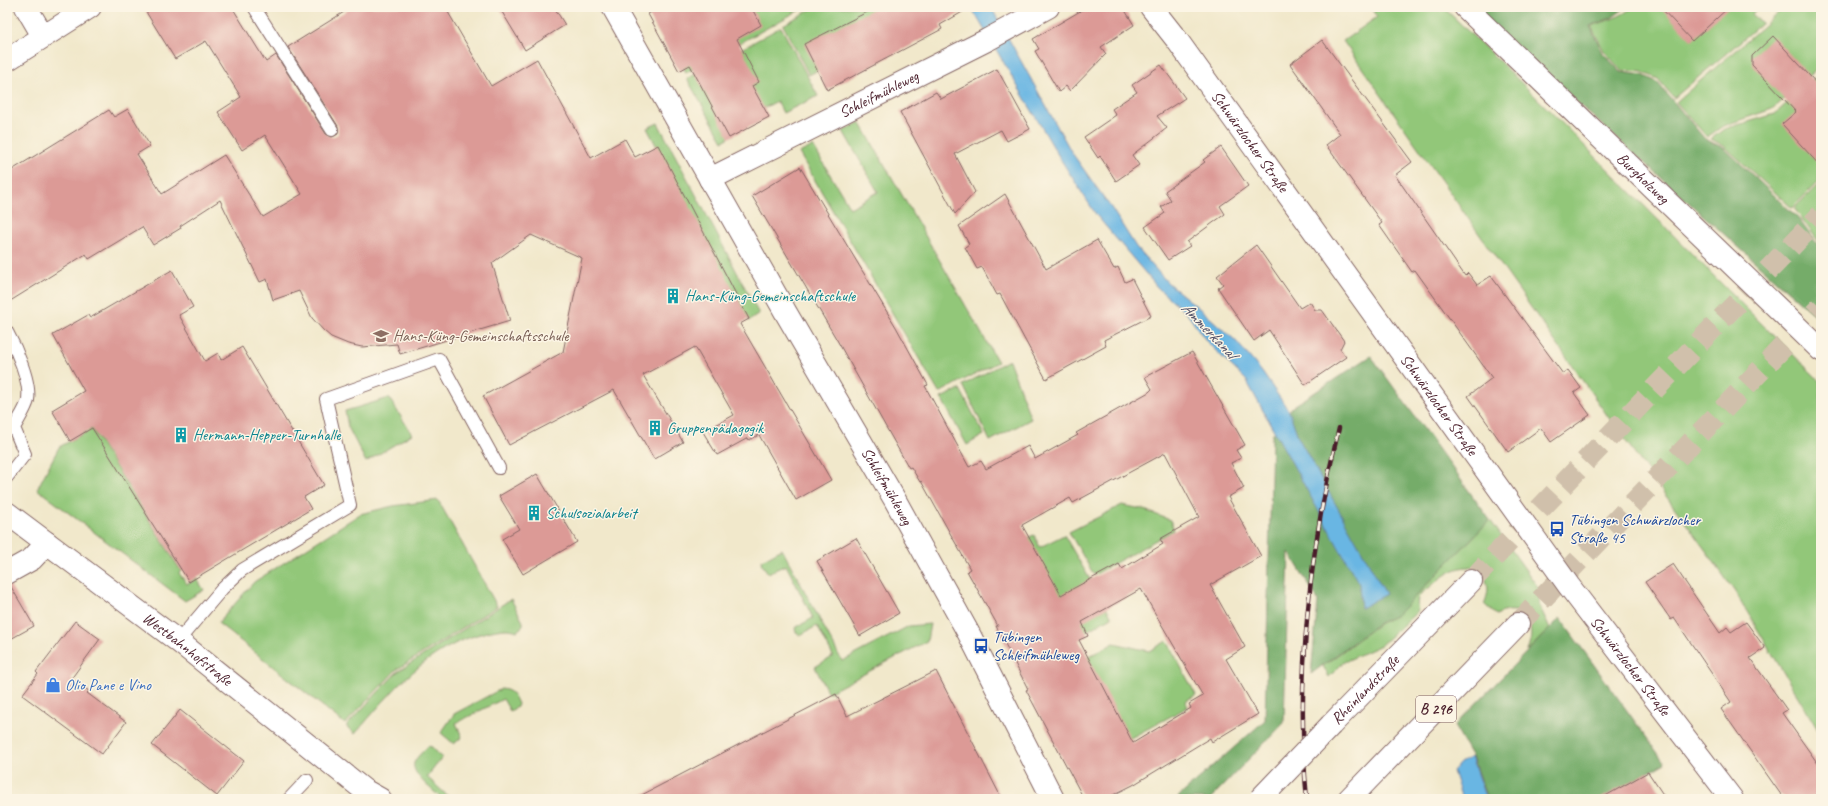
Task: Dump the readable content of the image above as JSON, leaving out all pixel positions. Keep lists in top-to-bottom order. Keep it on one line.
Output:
{"streets":{"street":["Schleifmühleweg","Schwärzlocher Straße","Burgholzweg","Westbahnhofstraße","Rheinlandstraße","B 296"]},"water":["Ammerkanal"],"places":{"building":["Hans-Küng-Gemeinschaftschule","Gruppenpädagogik","Hermann-Hepper-Turnhalle","Schulsozialarbeit"],"school or university":["Hans-Küng-Gemeinschaftsschule"],"bus stop":["Tübingen Schwärzlocher Straße 45","Tübingen Schleifmühleweg"],"shop":["Olio Pane e Vino"]}}
